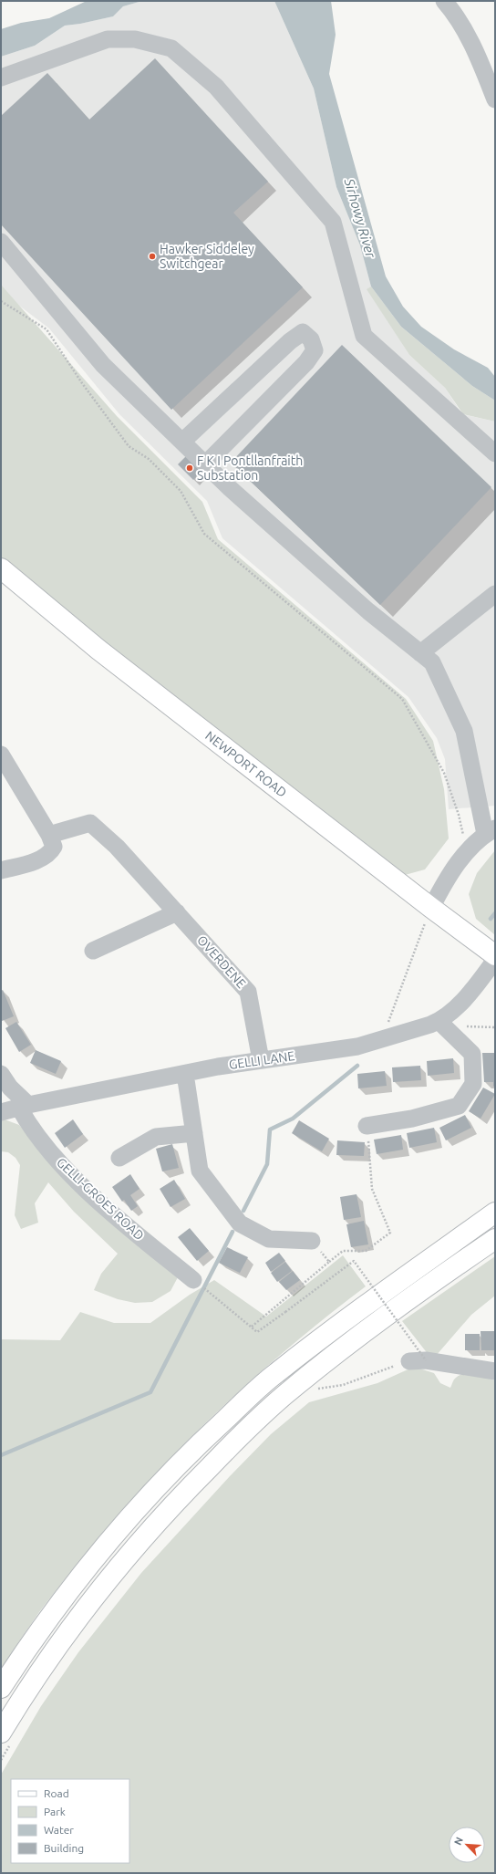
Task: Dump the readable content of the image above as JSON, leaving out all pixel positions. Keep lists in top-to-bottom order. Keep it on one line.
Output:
{"streets":{"main road":["NEWPORT ROAD"],"street":["OVERDENE","GELLI LANE","GELLI-GROES ROAD"]},"crossings":[["OVERDENE","GELLI LANE"],["GELLI LANE","GELLI-GROES ROAD"]],"water":["Sirhowy River"],"places":["Hawker Siddeley Switchgear","F K I Pontllanfraith Substation"],"legend":["Road","Park","Water","Building"],"north":"top left"}
